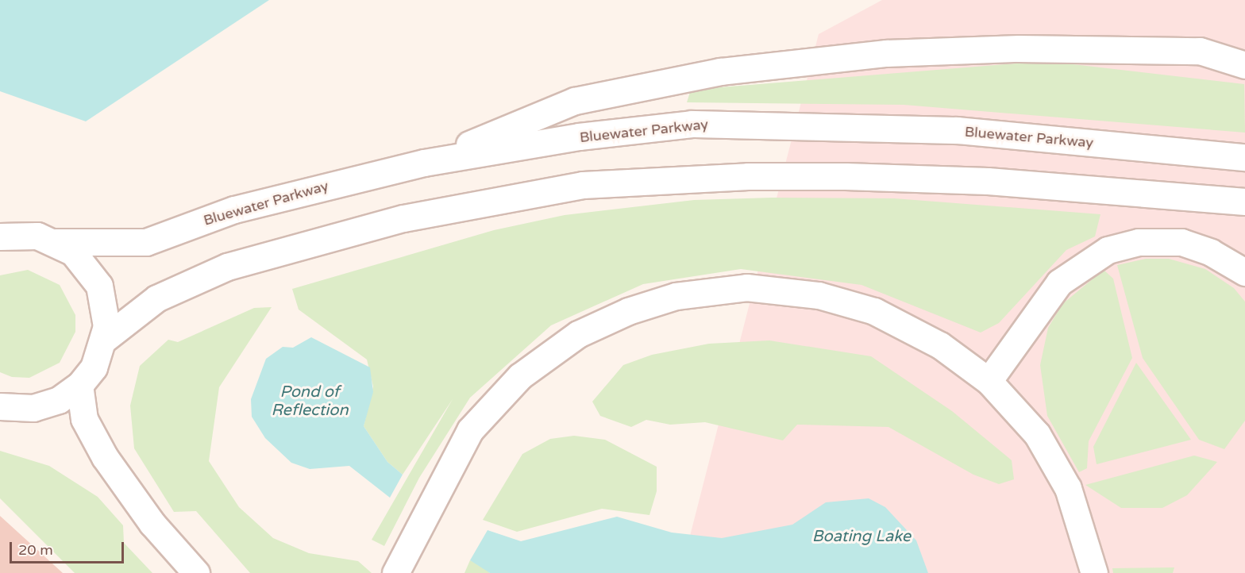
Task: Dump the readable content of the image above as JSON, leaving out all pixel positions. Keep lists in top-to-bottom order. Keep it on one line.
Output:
{"streets":{"street":["Bluewater Parkway"]},"water":["Pond of Reflection","Boating Lake"],"scale_bar":"20 m"}
